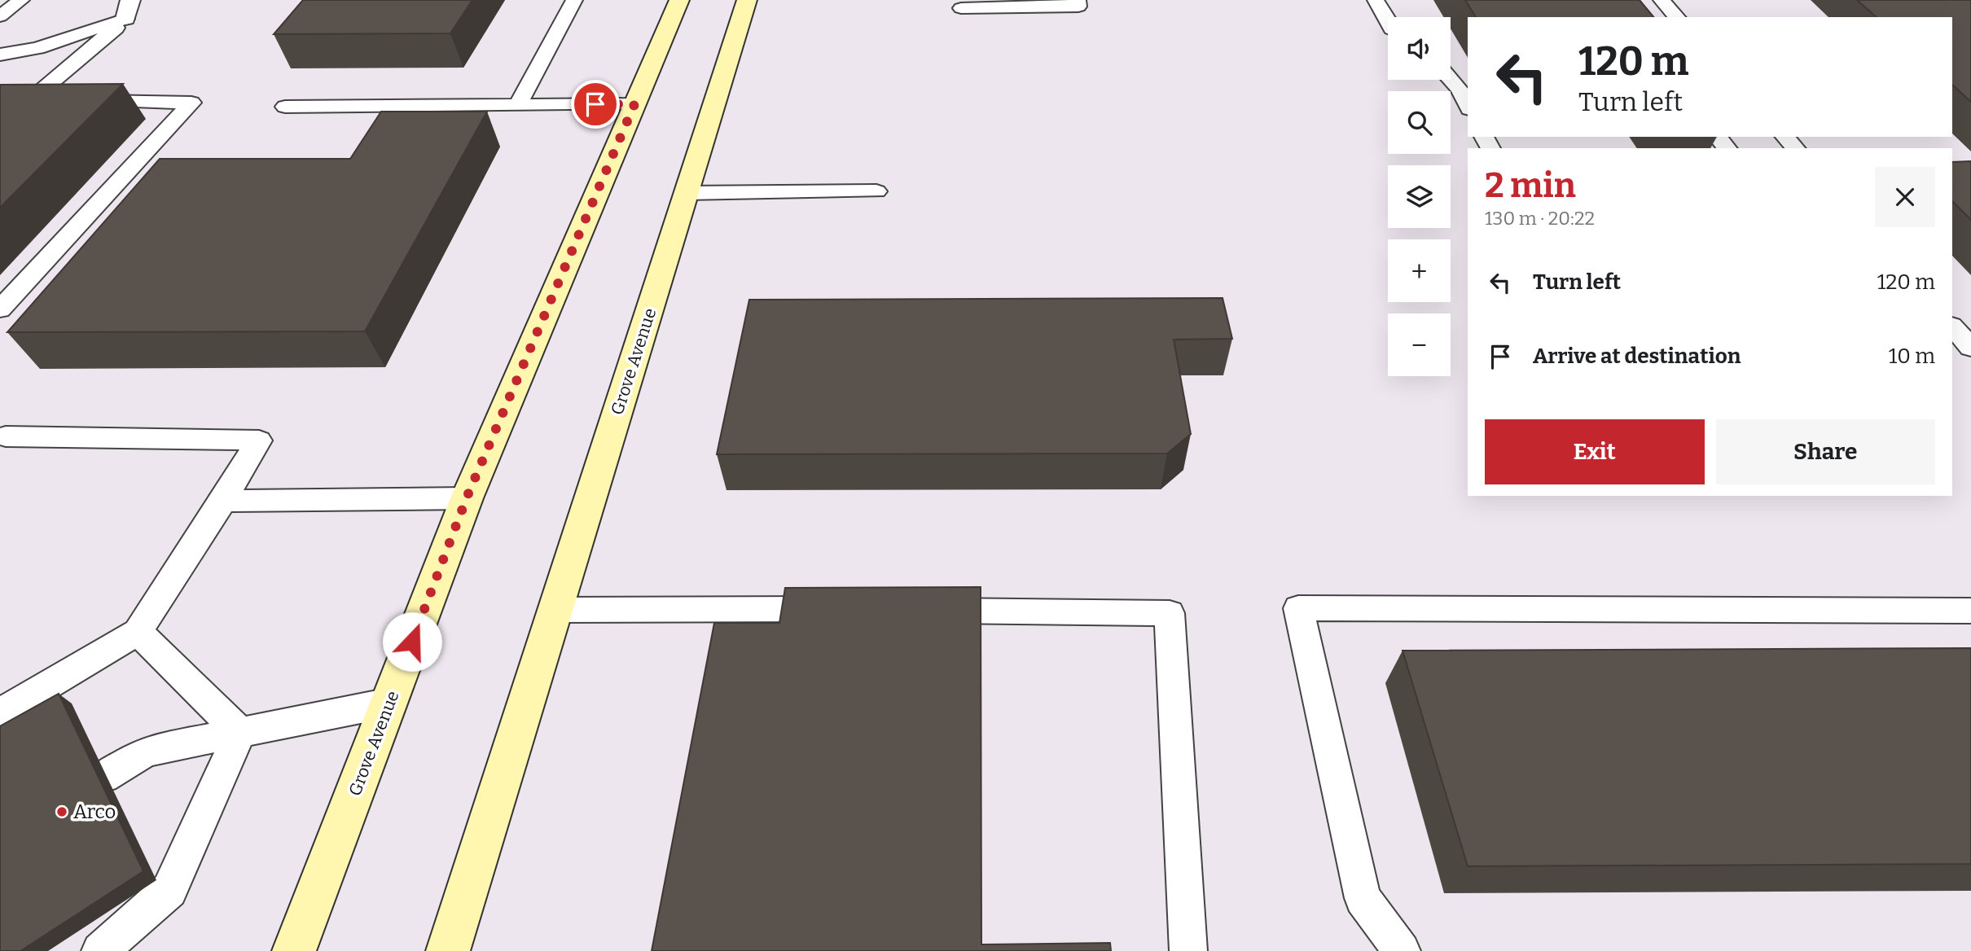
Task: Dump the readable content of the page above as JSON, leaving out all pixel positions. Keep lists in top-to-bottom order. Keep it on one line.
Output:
{"streets":{"main road":["Grove Avenue"]},"places":["Arco"],"page":{"map_buttons":["+","−"],"turn":["120 m","Turn left"],"heading":["2 min","130 m · 20:22"],"list":[{"name":"Turn left","value":"120 m"},{"name":"Arrive at destination","value":"10 m"}],"buttons":["Exit","Share"]}}
